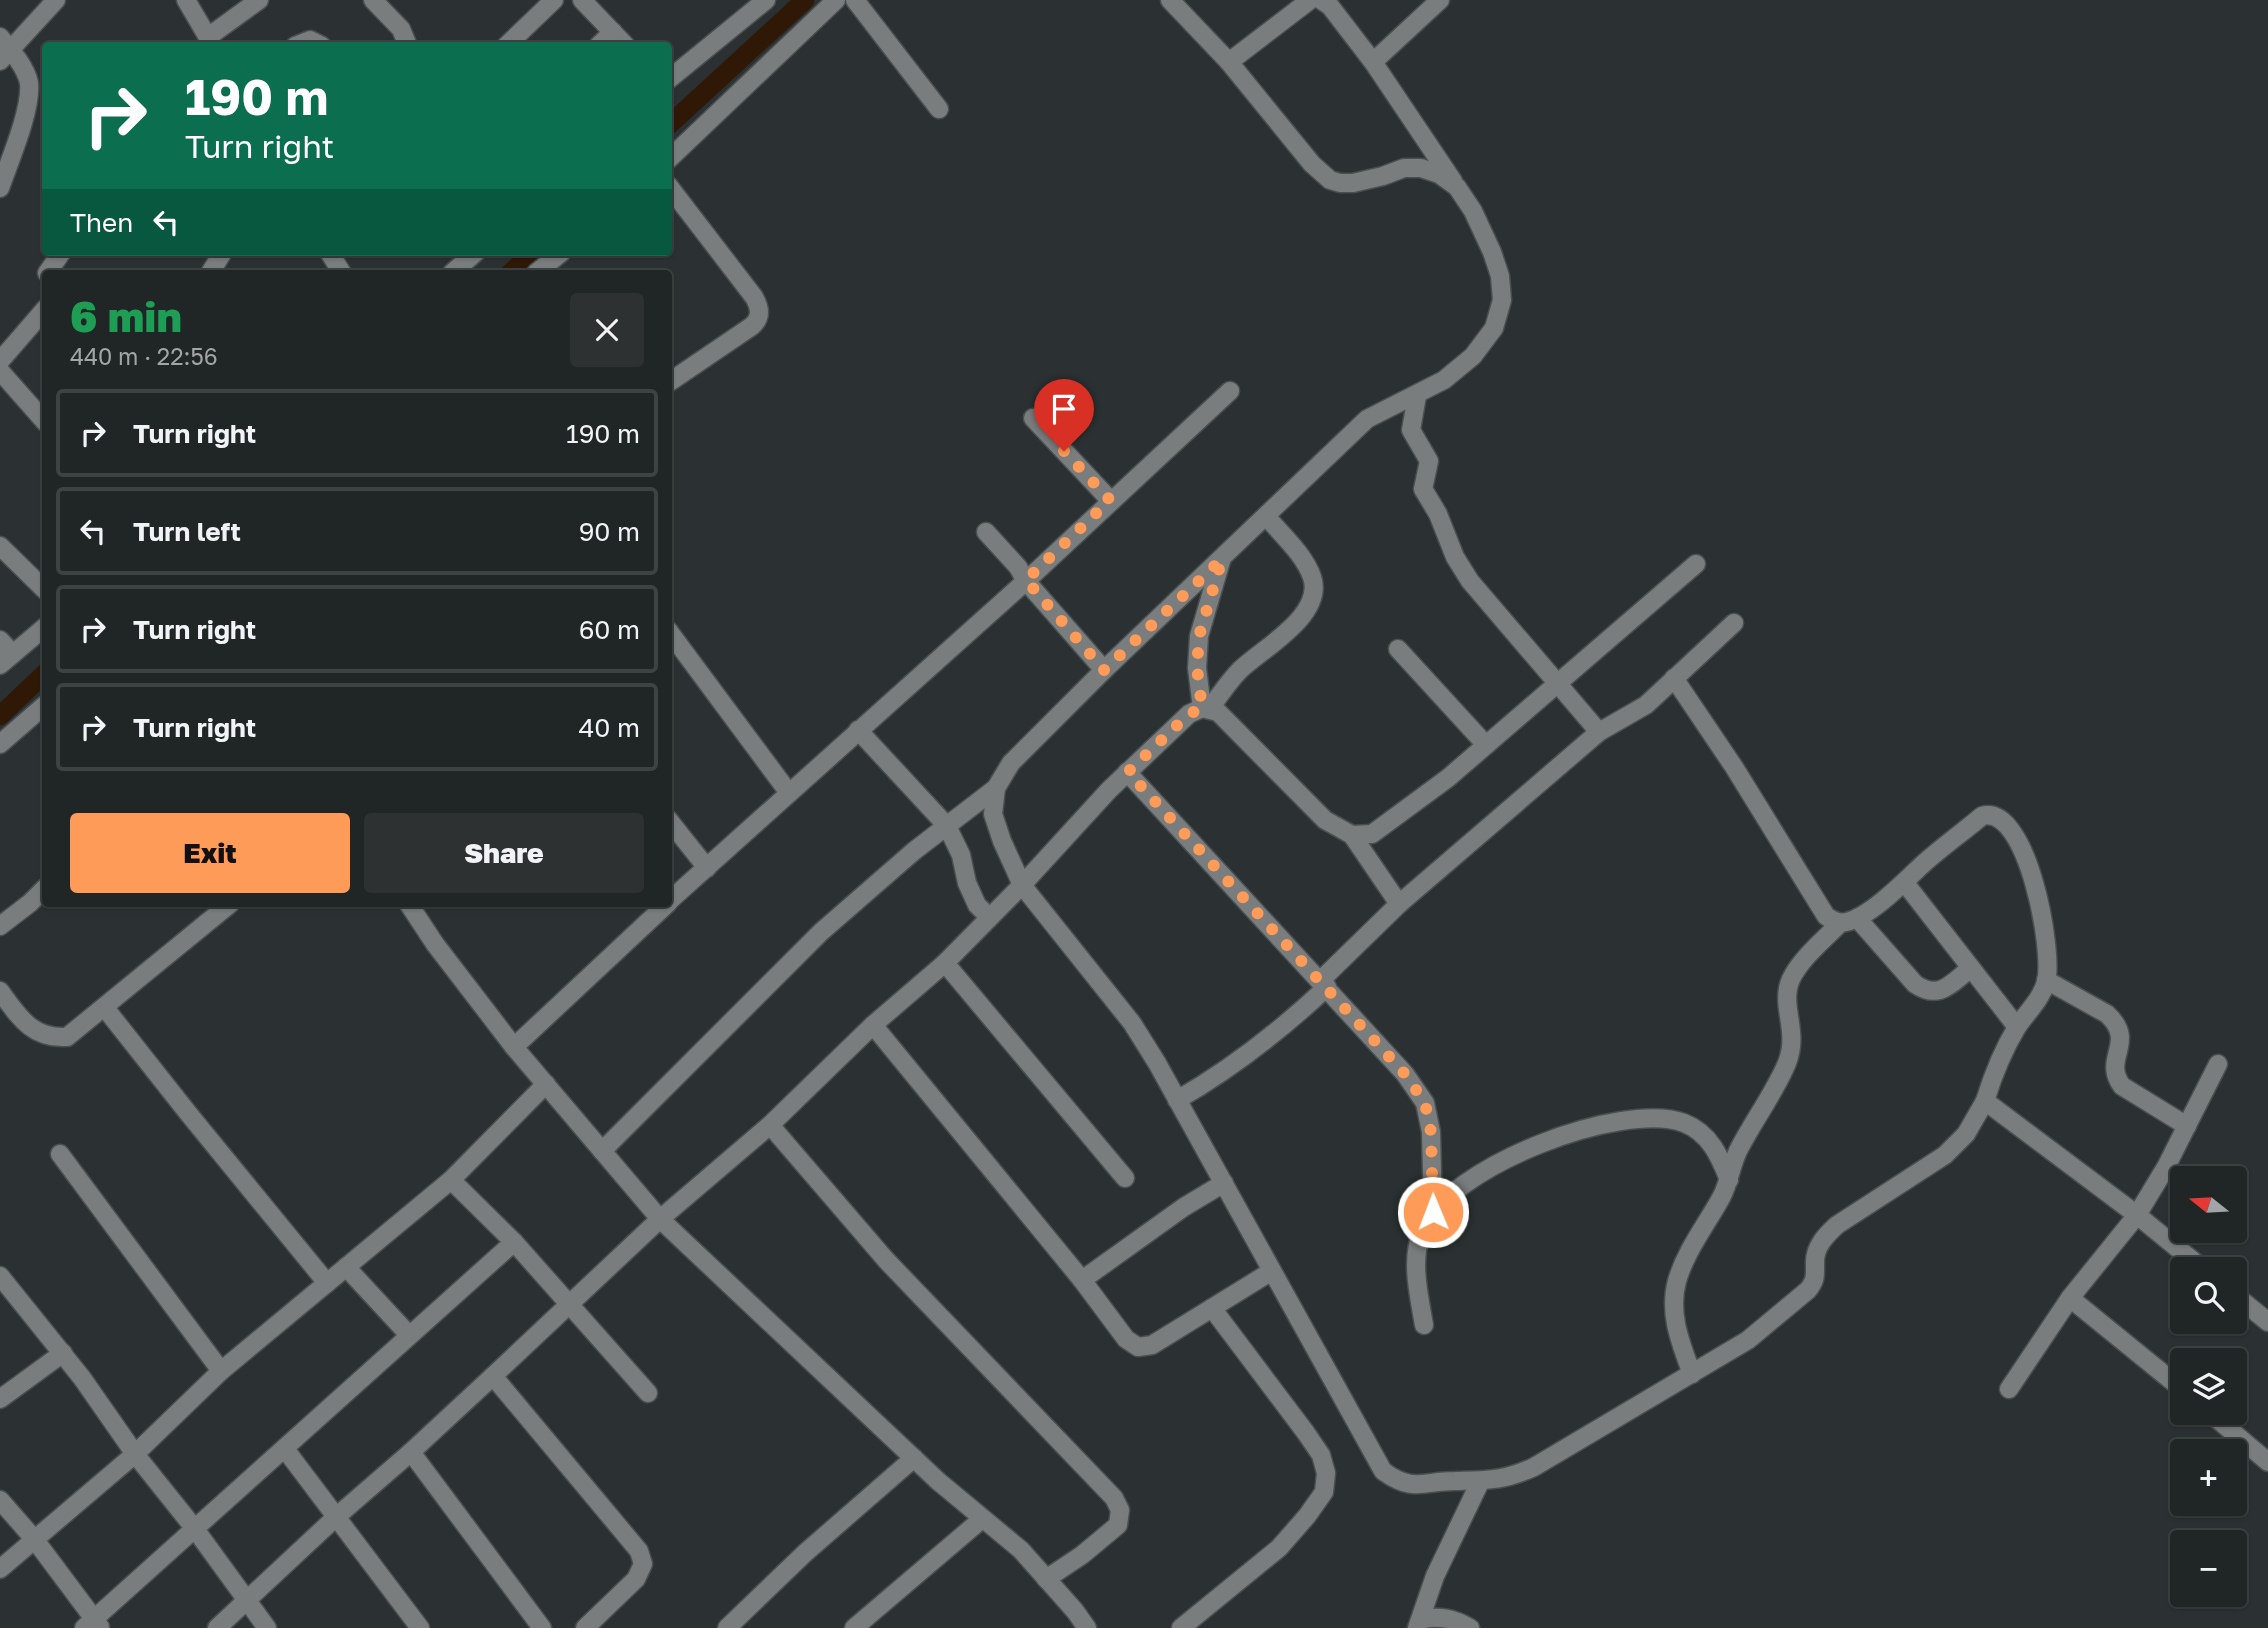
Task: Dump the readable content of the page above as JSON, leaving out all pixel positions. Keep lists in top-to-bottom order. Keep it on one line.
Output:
{"north":"left","page":{"turn":["190 m","Turn right"],"then":"Then","heading":["6 min","440 m · 22:56"],"list":[{"name":"Turn right","value":"190 m"},{"name":"Turn left","value":"90 m"},{"name":"Turn right","value":"60 m"},{"name":"Turn right","value":"40 m"}],"buttons":["Exit","Share"],"map_buttons":["+","−"]}}
